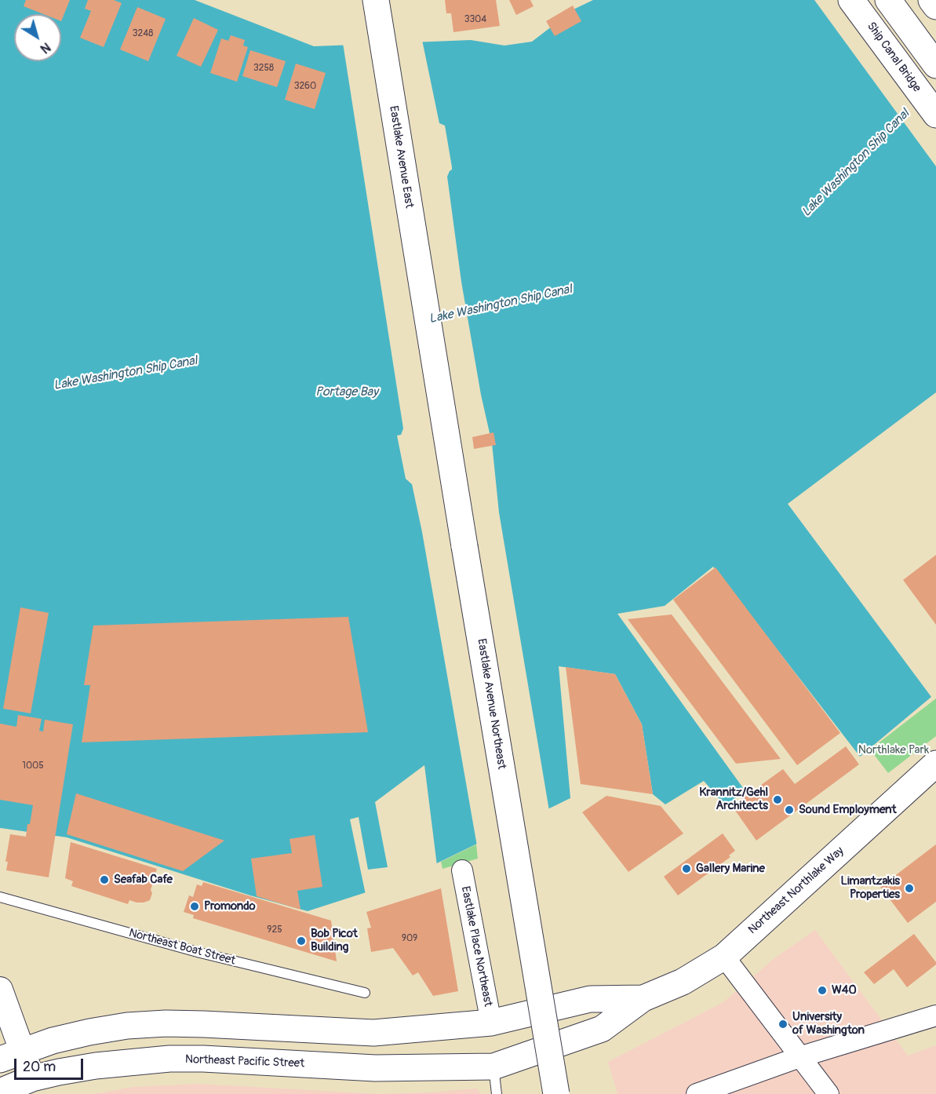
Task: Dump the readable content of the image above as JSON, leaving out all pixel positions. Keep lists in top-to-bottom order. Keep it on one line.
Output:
{"streets":{"main road":["Ship Canal Bridge","Eastlake Avenue East","Eastlake Avenue Northeast","Northeast Northlake Way","Northeast Pacific Street"],"street":["Eastlake Place Northeast"],"lane":["Northeast Boat Street"]},"crossings":[["Eastlake Avenue East","Eastlake Avenue Northeast"],["Northeast Northlake Way","Eastlake Place Northeast"],["Northeast Northlake Way","Northeast Pacific Street"]],"water":["Lake Washington Ship Canal","Portage Bay"],"parks":["Northlake Park"],"places":["Krannitz/Gehl Architects","Sound Employment","Gallery Marine","Seafab Cafe","Limantzakis Properties","Promondo","Bob Picot Building","W40","University of Washington"],"house_numbers":["3304","3248","3258","3260","1005","925","909"],"scale_bar":"20 m","north":"bottom right"}
